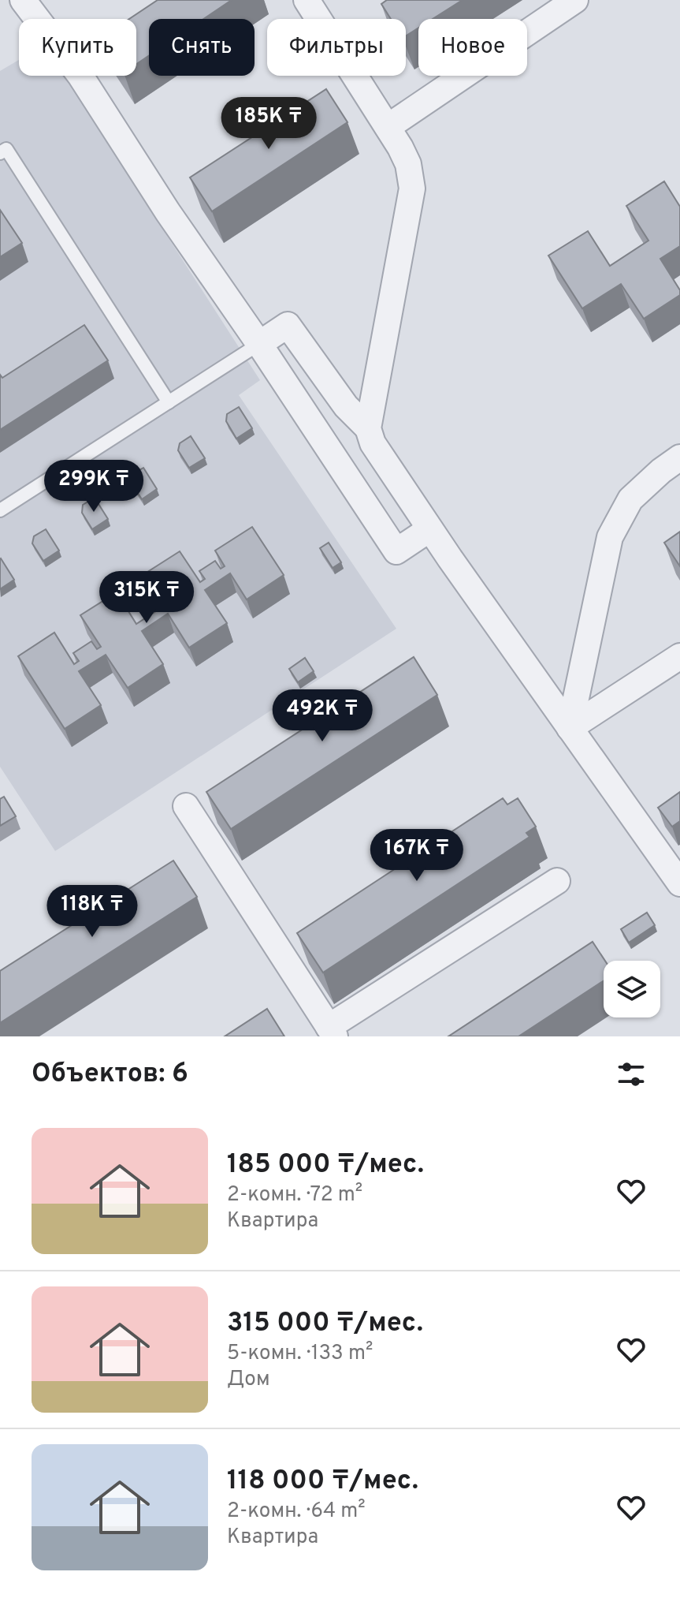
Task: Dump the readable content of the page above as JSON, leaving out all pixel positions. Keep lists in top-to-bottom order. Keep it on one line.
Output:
{"page":{"chip":["Купить","Снять","Фильтры","Новое"],"price":["185K ₸","299K ₸","315K ₸","492K ₸","167K ₸","118K ₸"],"heading":"Объектов: 6","list":[{"name":"185 000 ₸/мес.","note":"2-комн. · 72 m² · Квартира"},{"name":"315 000 ₸/мес.","note":"5-комн. · 133 m² · Дом"},{"name":"118 000 ₸/мес.","note":"2-комн. · 64 m² · Квартира"}]}}
